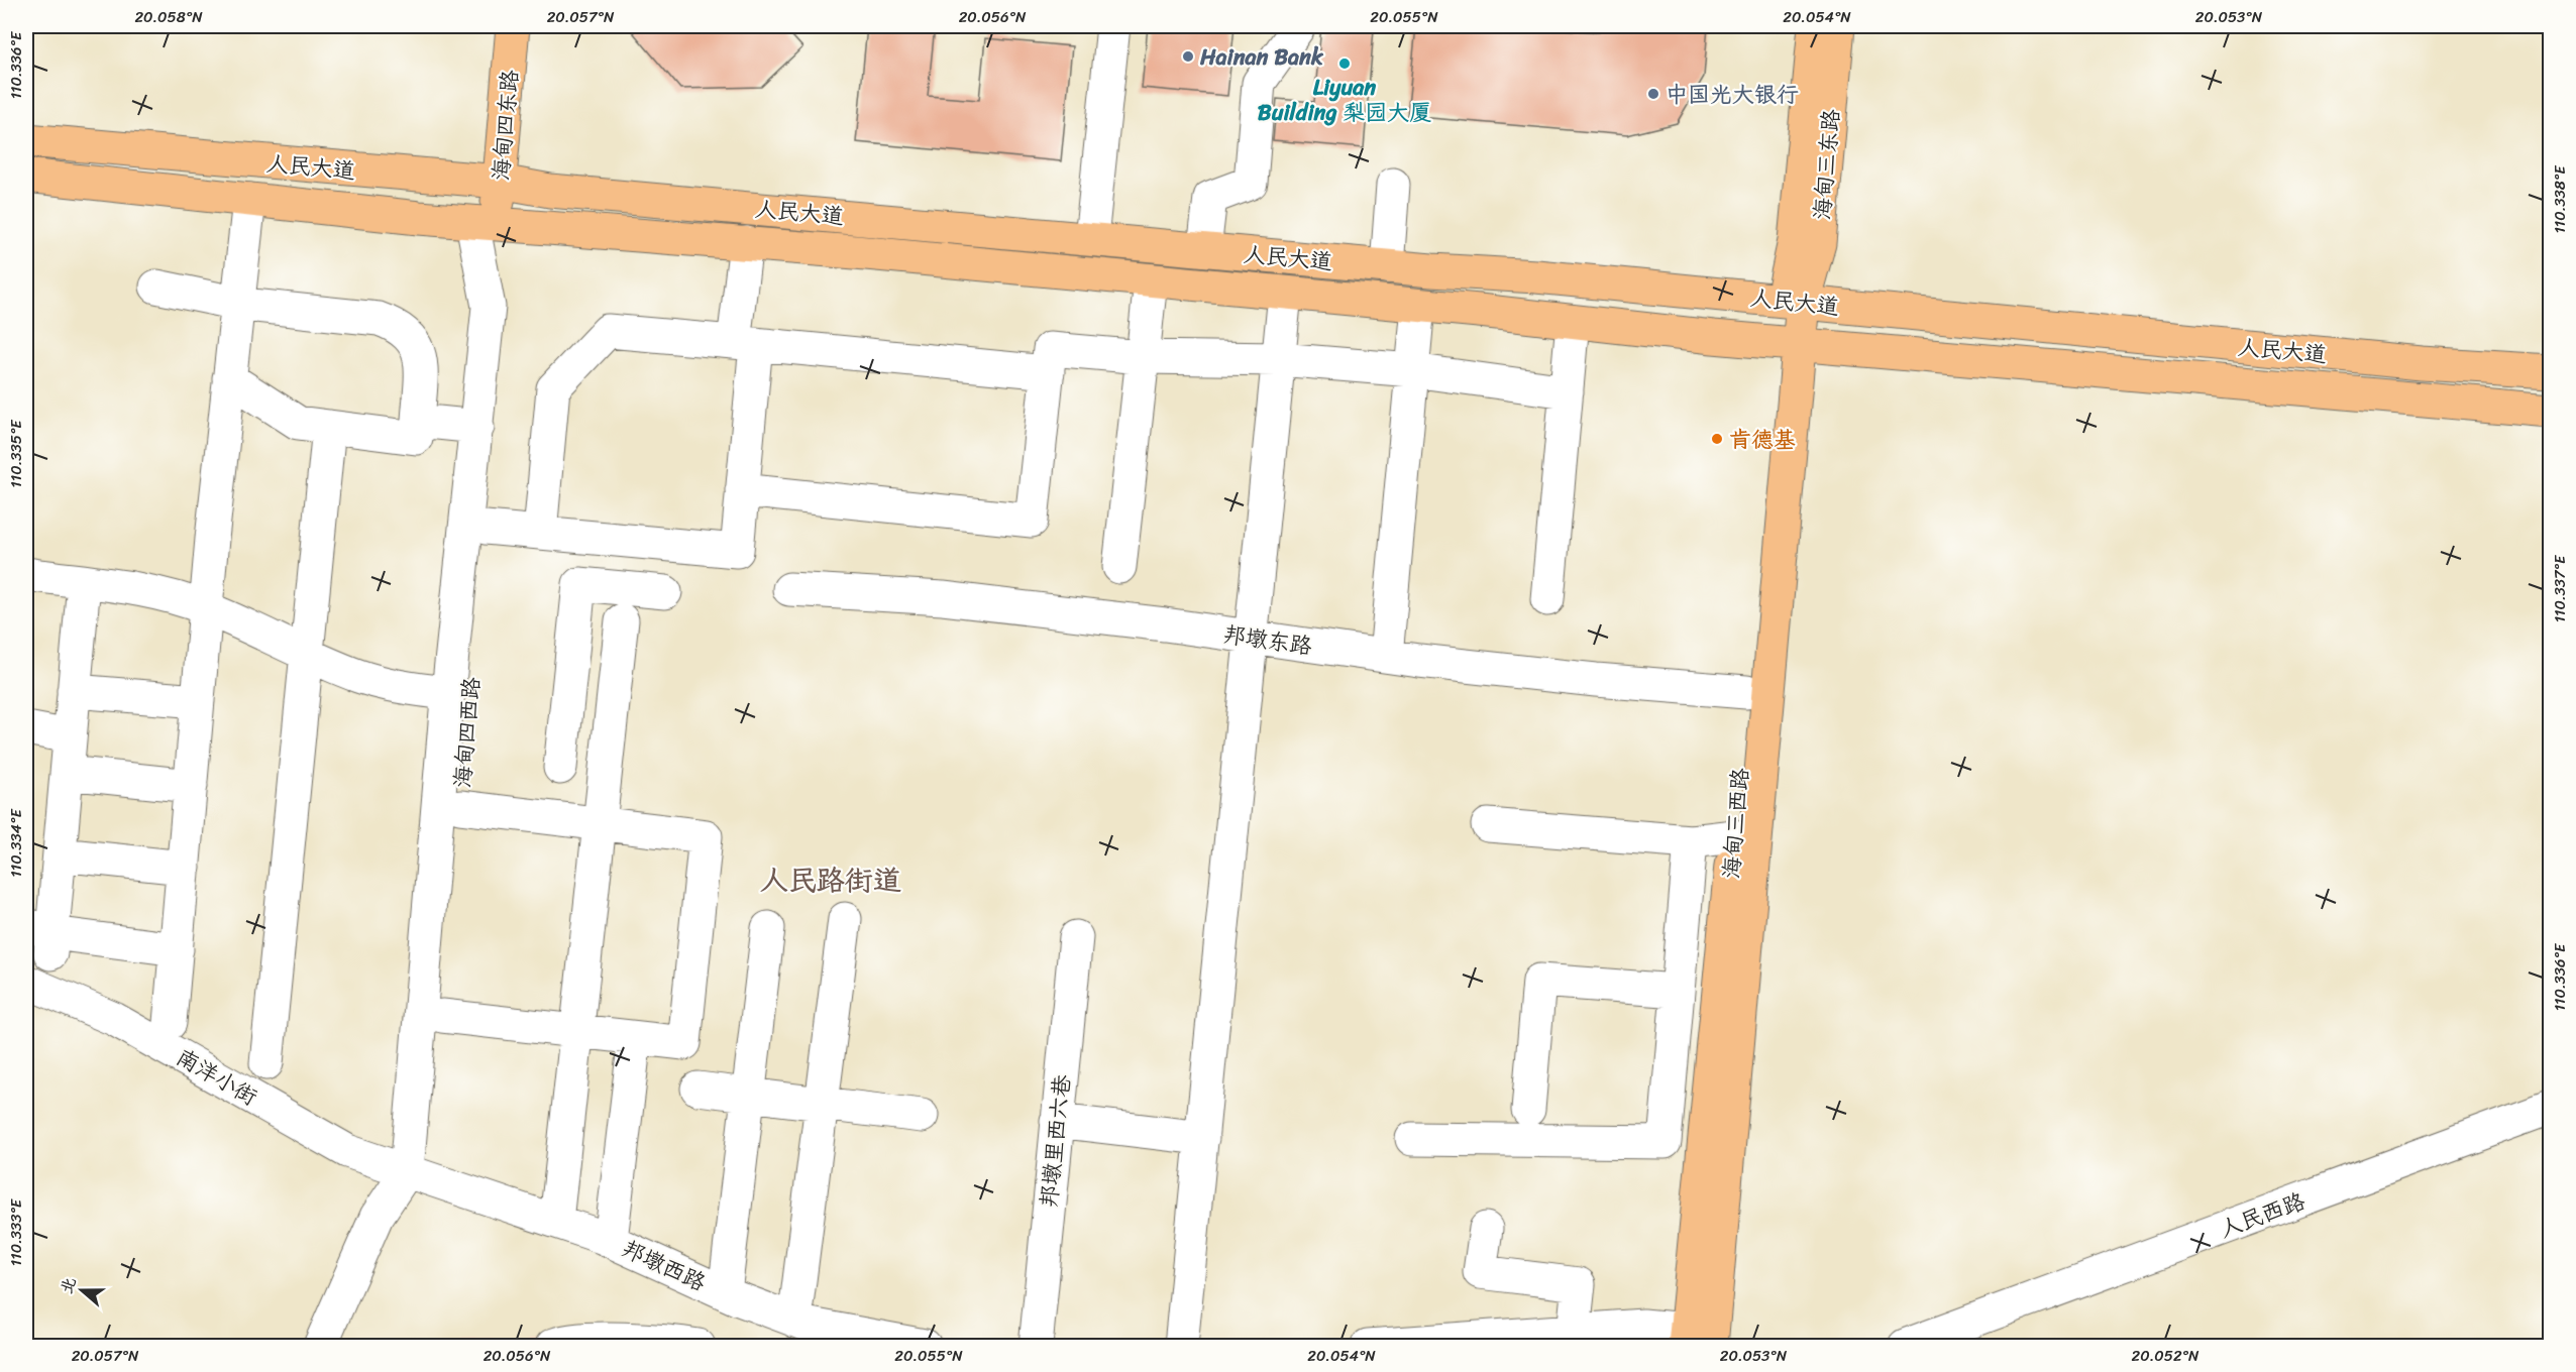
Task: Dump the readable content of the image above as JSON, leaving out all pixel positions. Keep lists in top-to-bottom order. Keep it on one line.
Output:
{"streets":{"main road":["海甸四东路","海甸三东路","人民大道","海甸三西路"],"street":["邦墩东路","海甸四西路","南洋小街","邦墩里西六巷","人民西路","邦墩西路"]},"crossings":[["海甸四东路","人民大道"],["海甸四东路","海甸四西路"],["海甸三东路","人民大道"],["海甸三东路","海甸三西路"],["人民大道","海甸四西路"],["人民大道","海甸三西路"],["邦墩东路","海甸三西路"],["海甸四西路","南洋小街"],["海甸四西路","邦墩西路"],["南洋小街","邦墩西路"]],"districts":["人民路街道"],"places":["Hainan Bank","Liyuan Building 梨园大厦","中国光大银行","肯德基"],"north":"left","coordinates":["20.058°N","20.057°N","20.056°N","20.055°N","20.054°N","20.053°N","110.336°E","110.338°E","110.335°E","110.337°E","110.334°E","110.333°E","20.052°N"]}
